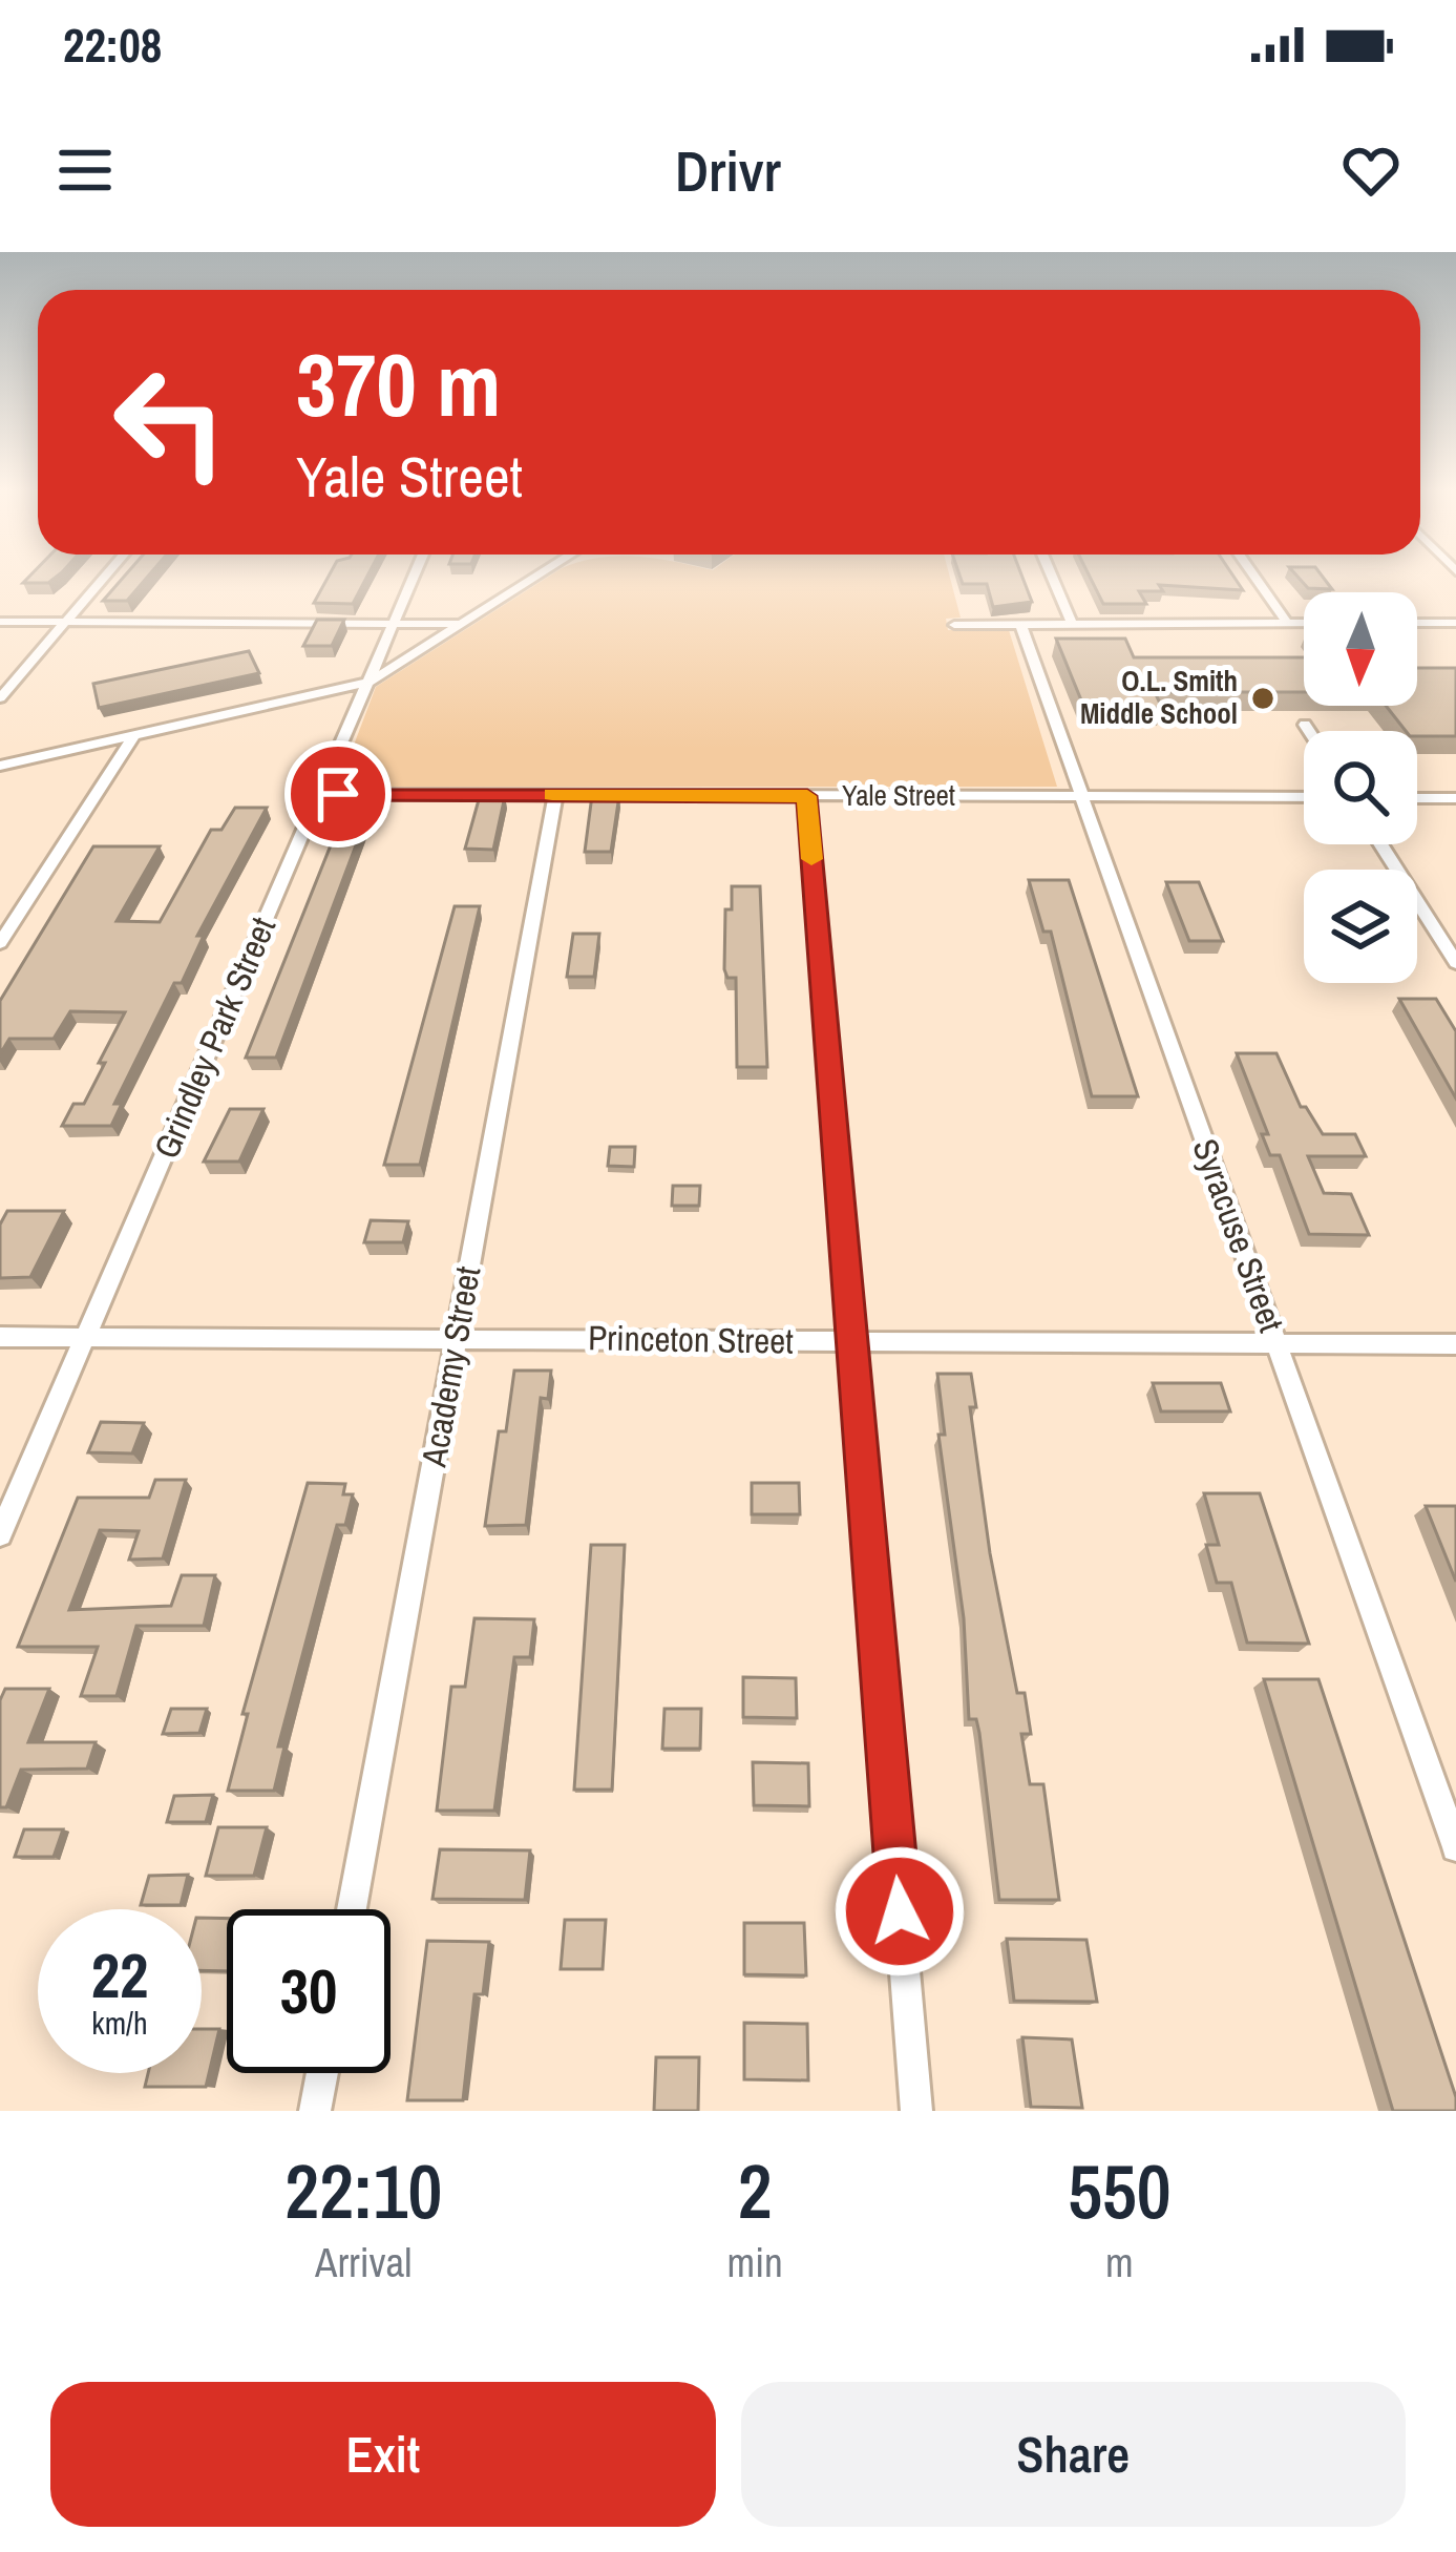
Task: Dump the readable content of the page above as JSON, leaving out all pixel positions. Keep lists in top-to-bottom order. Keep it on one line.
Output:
{"streets":{"street":["Yale Street","Grindley Park Street","Syracuse Street","Princeton Street","Academy Street"]},"crossings":[["Yale Street","Grindley Park Street"],["Yale Street","Syracuse Street"],["Yale Street","Academy Street"],["Grindley Park Street","Princeton Street"],["Syracuse Street","Princeton Street"],["Princeton Street","Academy Street"]],"places":["O.L. Smith Middle School"],"north":"bottom","page":{"status":"22:08","header":"Drivr","turn":["370 m","Yale Street"],"speed":"22 km/h","limit":"30","eta":["22:10","Arrival","2","min","550","m"],"buttons":["Exit","Share"]}}
